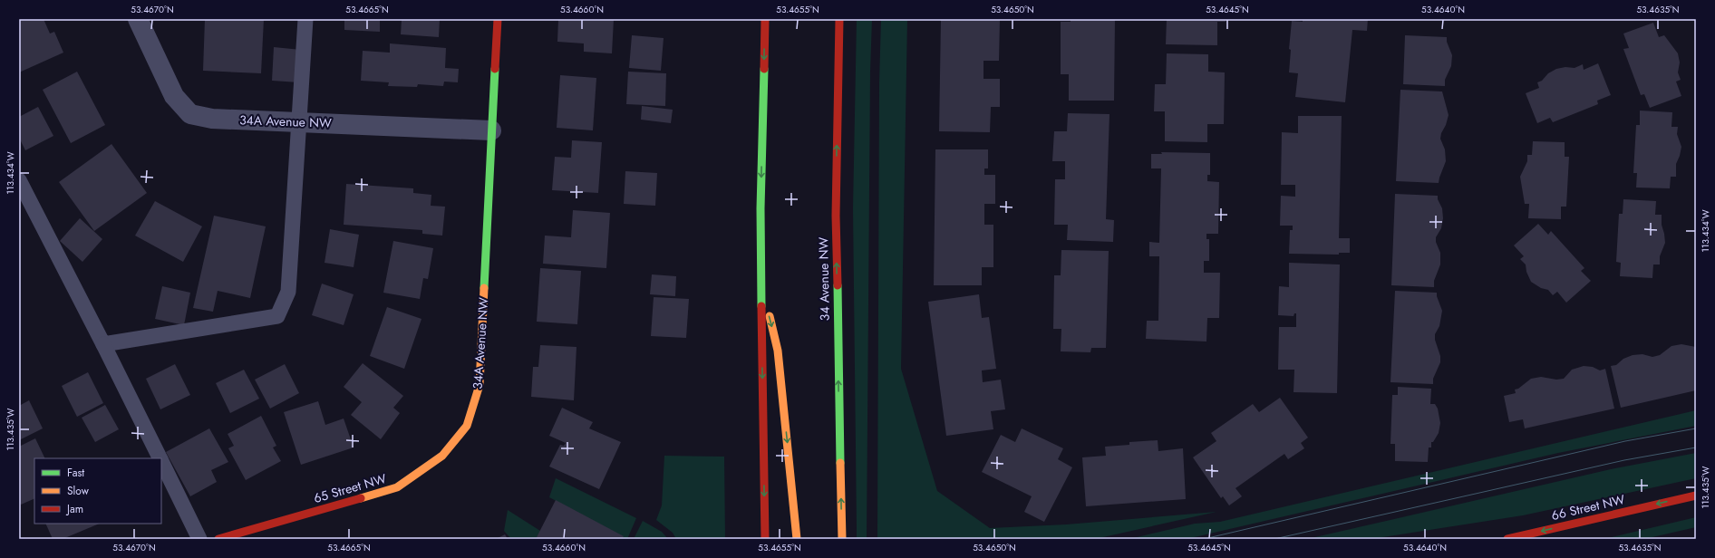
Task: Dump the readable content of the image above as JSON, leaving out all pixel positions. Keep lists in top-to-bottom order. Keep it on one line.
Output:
{"streets":{"main road":["34A Avenue NW","34 Avenue NW","65 Street NW","66 Street NW"]},"crossings":[["34A Avenue NW","65 Street NW"]],"one_way":["66 Street NW"],"legend":["Fast","Slow","Jam"],"coordinates":["53.4670°N","53.4665°N","53.4660°N","53.4655°N","53.4650°N","53.4645°N","53.4640°N","53.4635°N","113.434°W","113.435°W"]}
